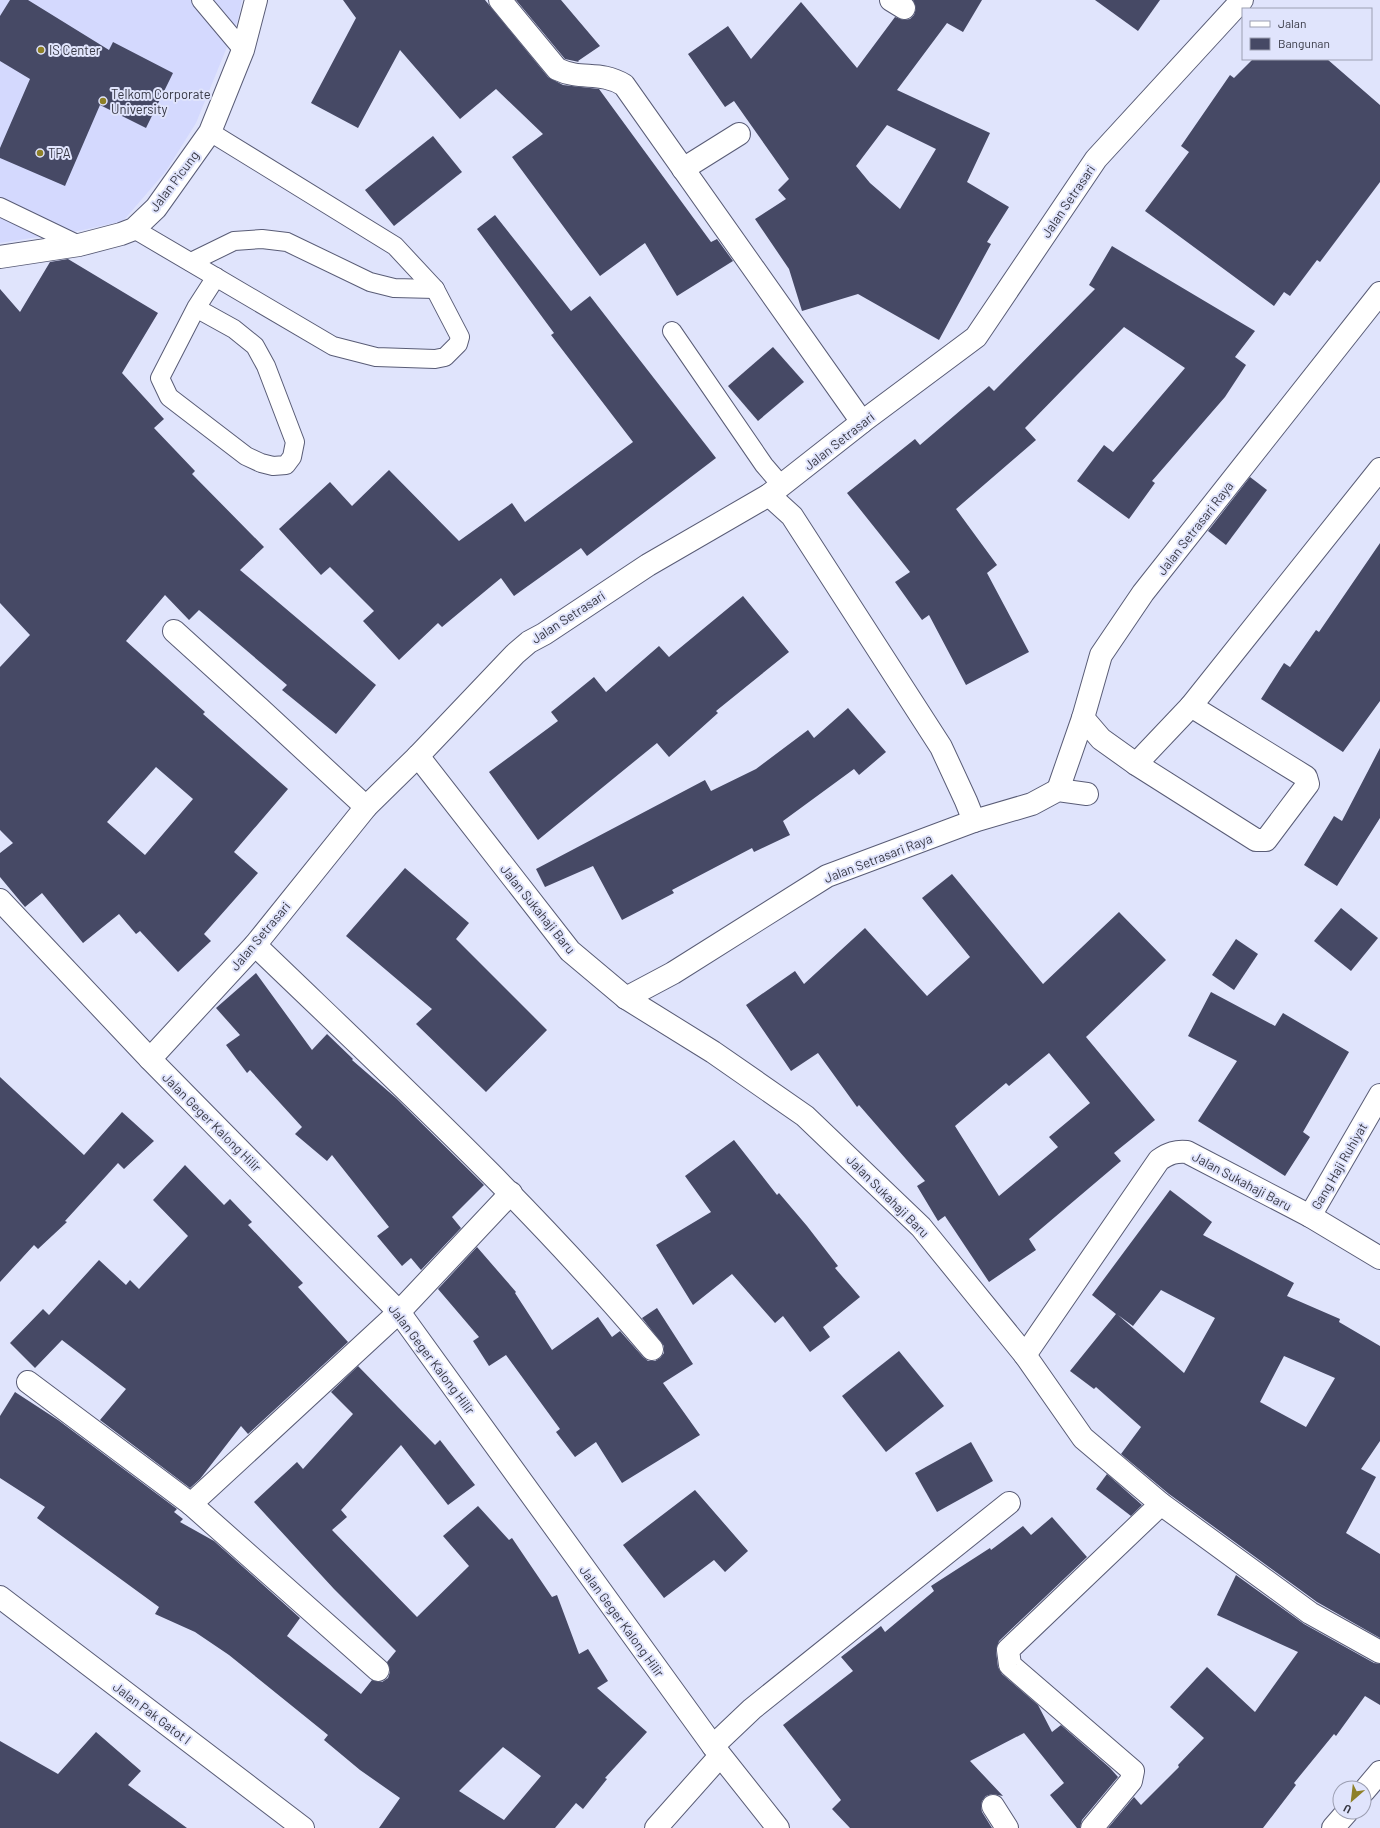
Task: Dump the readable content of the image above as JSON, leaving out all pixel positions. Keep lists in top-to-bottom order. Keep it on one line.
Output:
{"streets":{"street":["Jalan Picung","Jalan Setrasari","Jalan Setrasari Raya","Jalan Sukahaji Baru","Jalan Geger Kalong Hilir","Gang Haji Ruhiyat","Jalan Pak Gatot I"]},"crossings":[["Jalan Setrasari","Jalan Sukahaji Baru"],["Jalan Setrasari","Jalan Geger Kalong Hilir"],["Jalan Setrasari Raya","Jalan Sukahaji Baru"],["Jalan Sukahaji Baru","Gang Haji Ruhiyat"]],"places":["IS Center","Telkom Corporate University","TPA"],"legend":["Jalan","Bangunan"],"north":"bottom left"}
